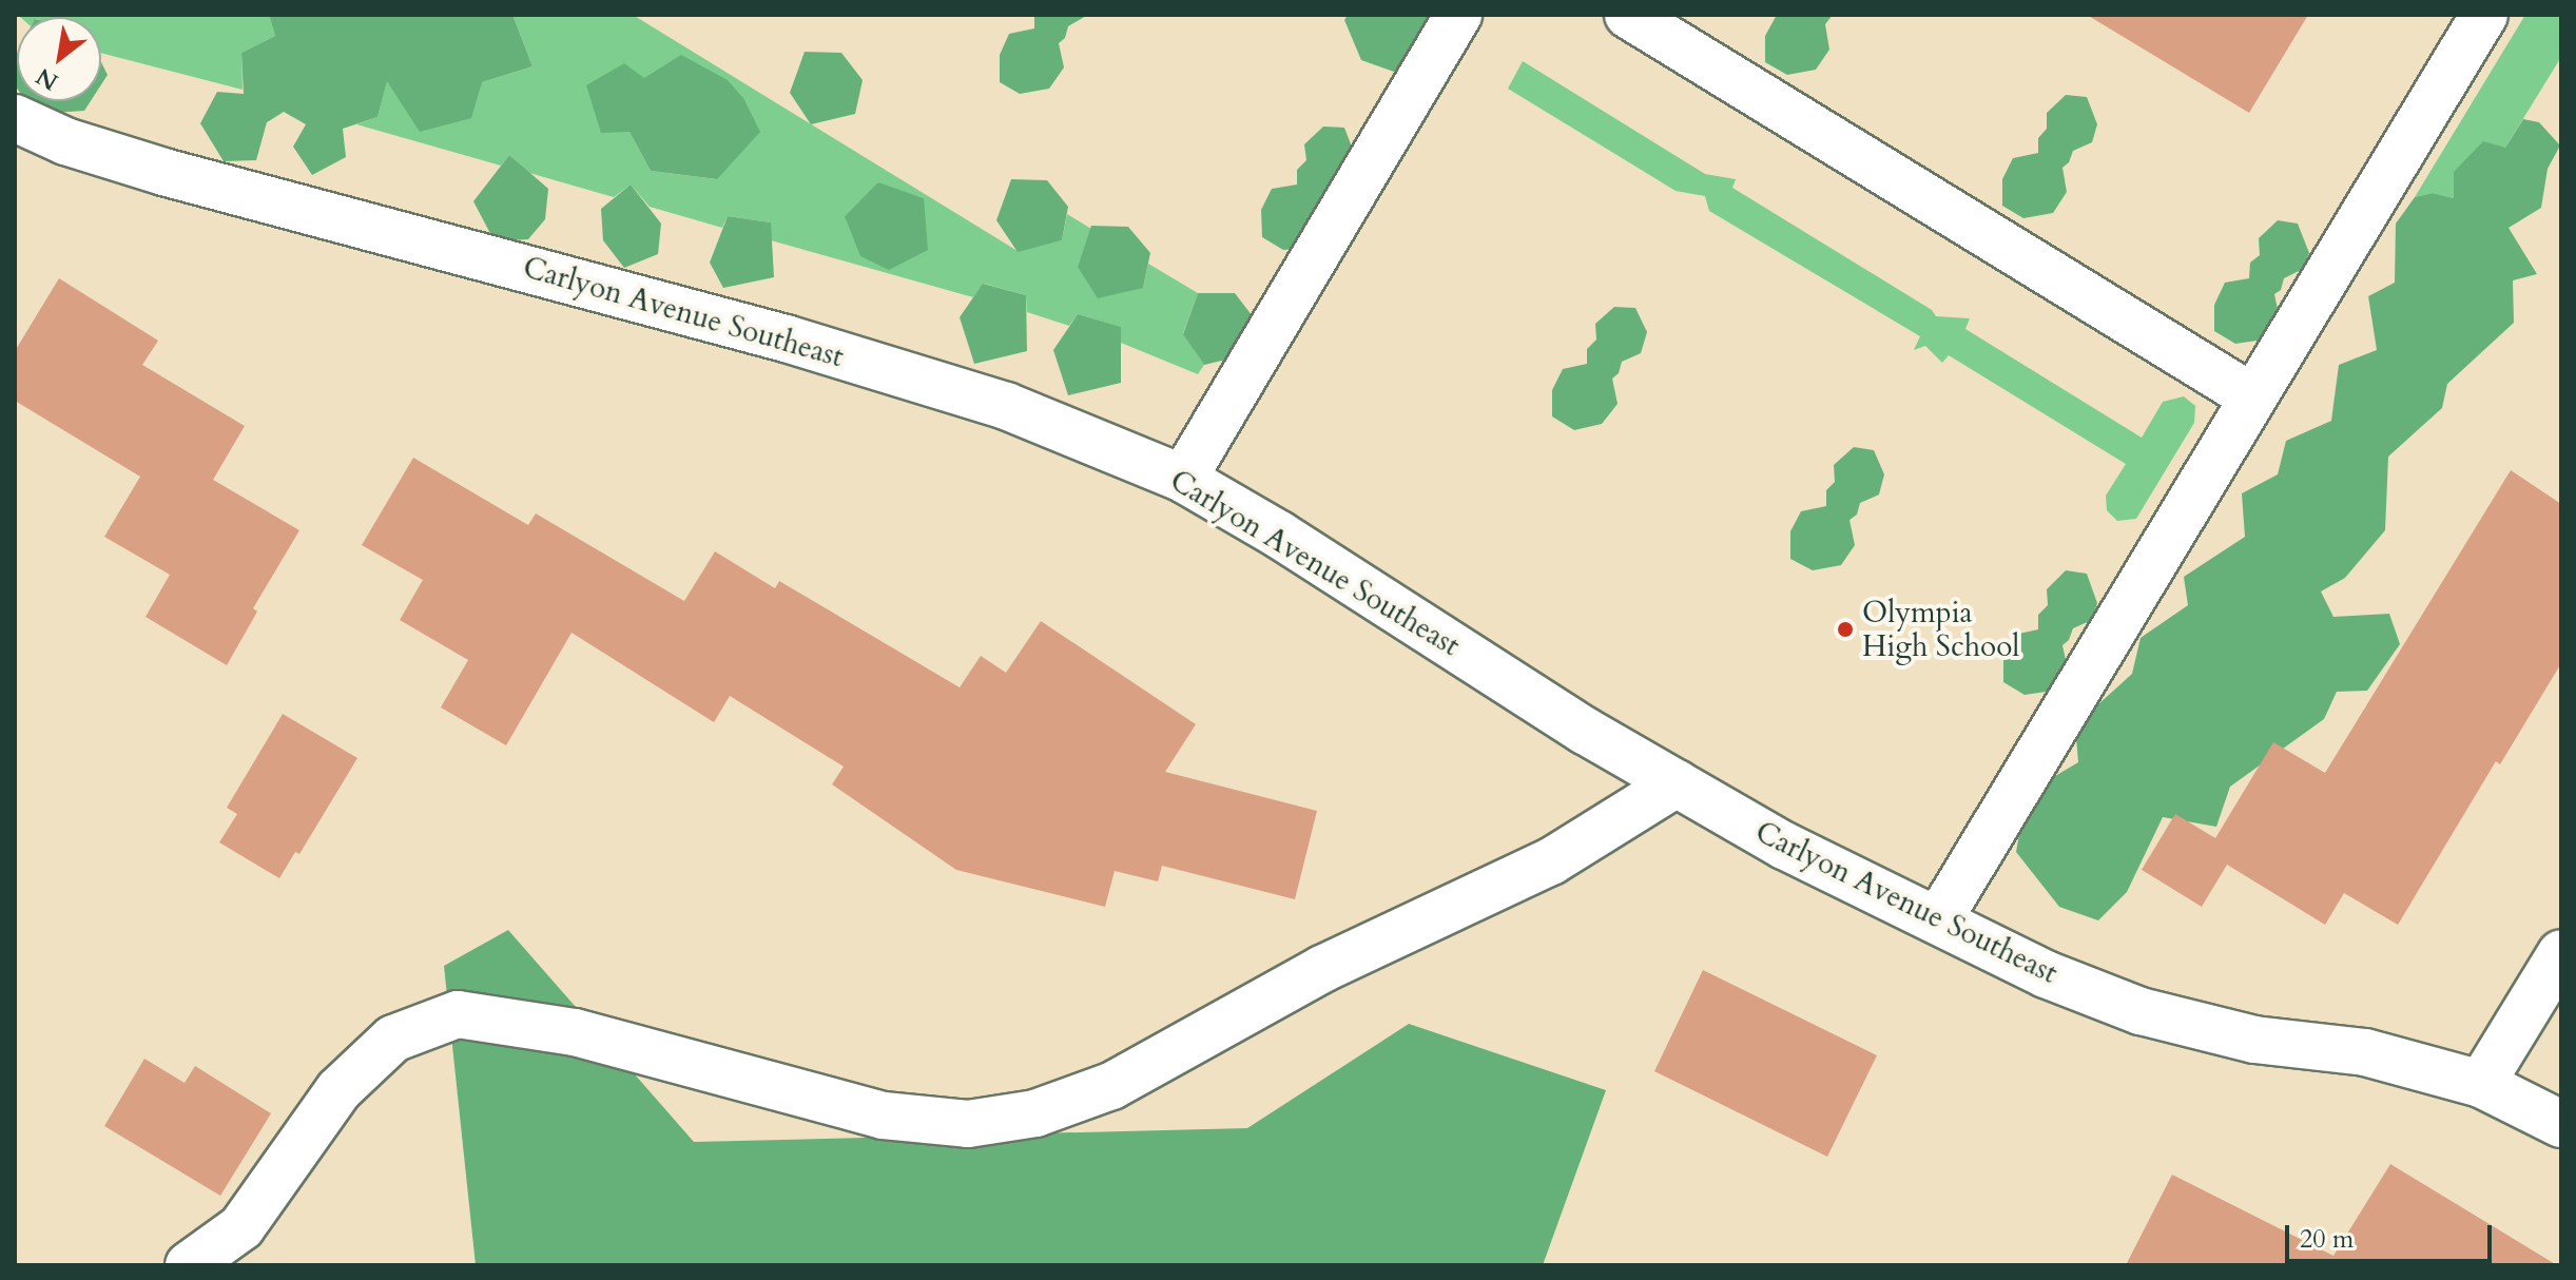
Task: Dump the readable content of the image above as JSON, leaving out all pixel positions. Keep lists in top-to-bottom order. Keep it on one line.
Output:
{"streets":{"street":["Carlyon Avenue Southeast"]},"places":["Olympia High School"],"scale_bar":"20 m","north":"bottom left"}
